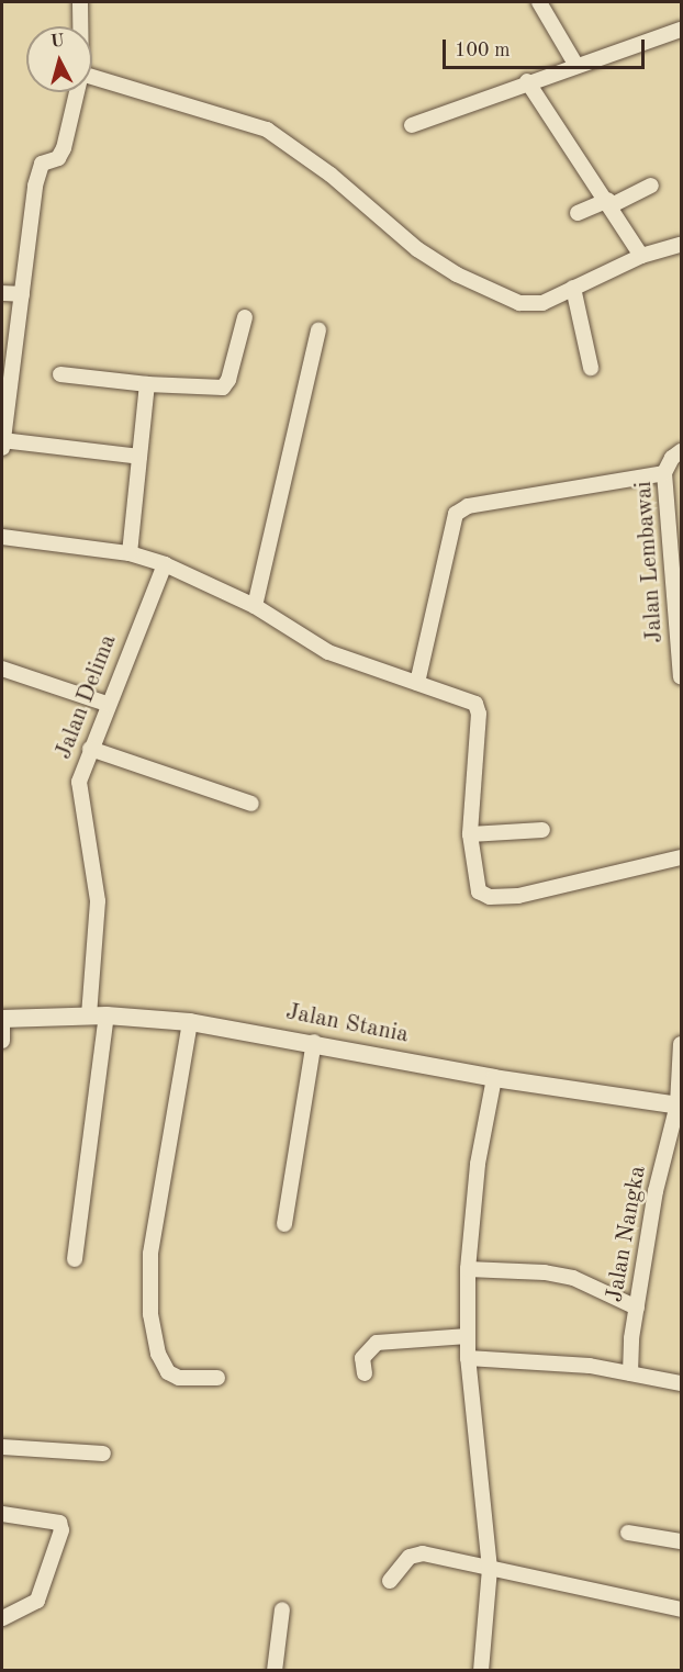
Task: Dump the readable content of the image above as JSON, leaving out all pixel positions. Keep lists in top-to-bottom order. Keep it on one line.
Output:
{"streets":{"street":["Jalan Lembawai","Jalan Delima","Jalan Stania","Jalan Nangka"]},"crossings":[["Jalan Delima","Jalan Stania"],["Jalan Stania","Jalan Nangka"]],"scale_bar":"100 m","north":"top"}
